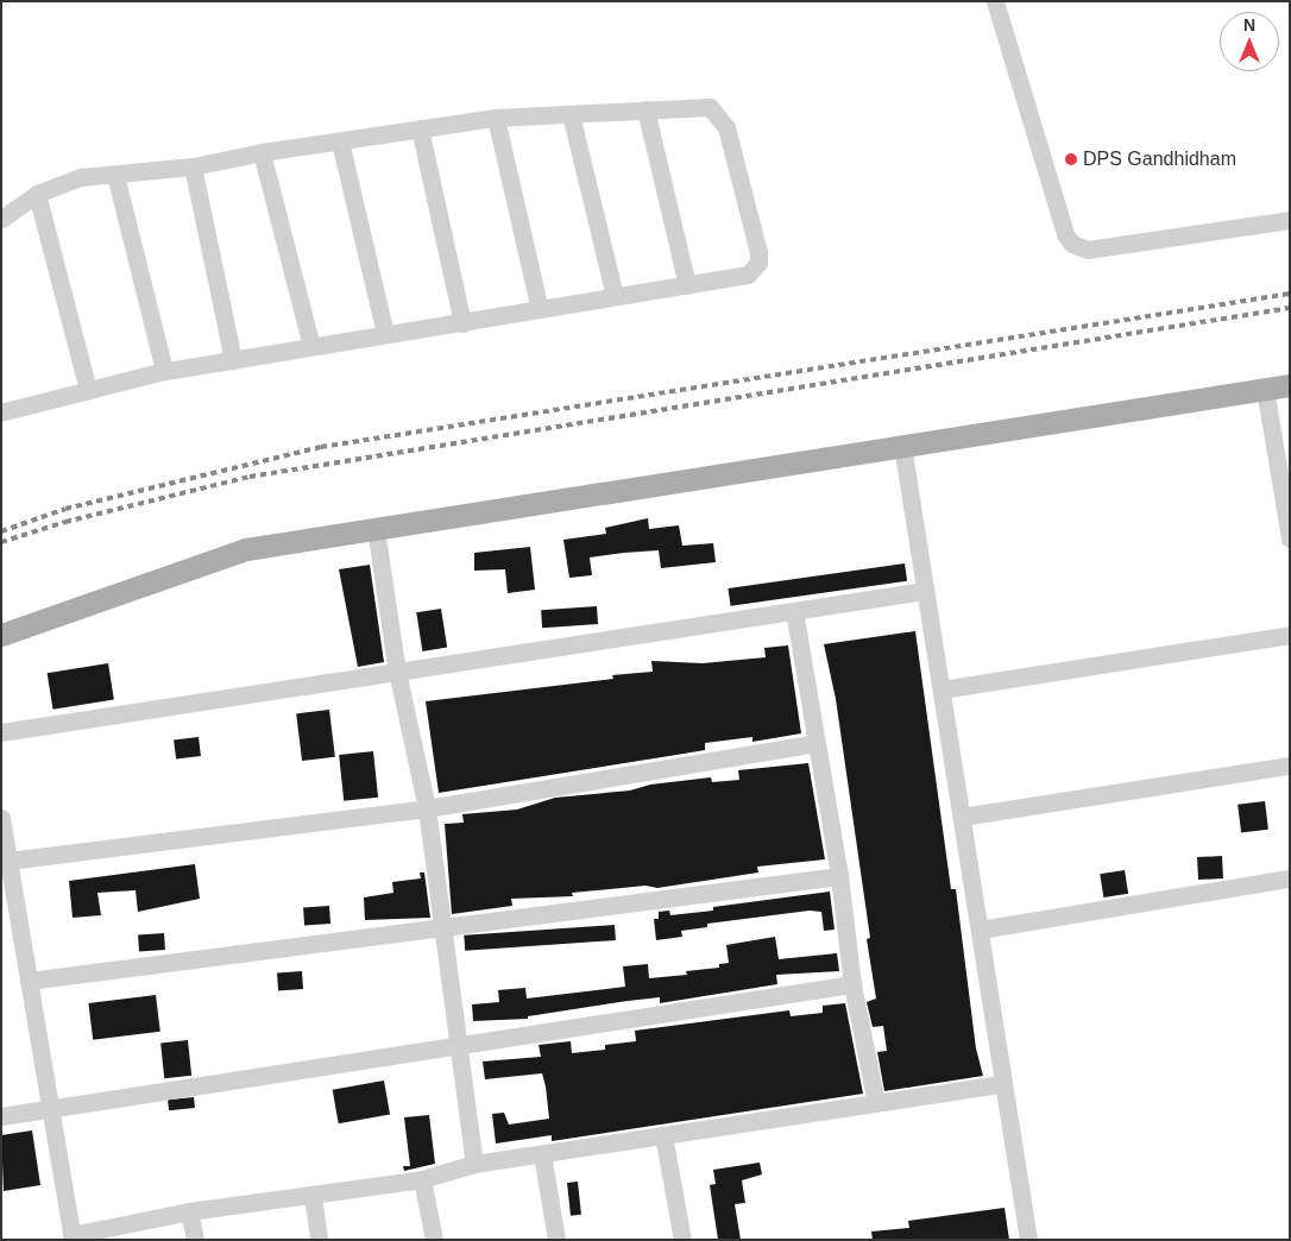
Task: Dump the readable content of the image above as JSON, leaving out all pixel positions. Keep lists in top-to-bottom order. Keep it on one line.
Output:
{"places":["DPS Gandhidham"],"north":"top"}
